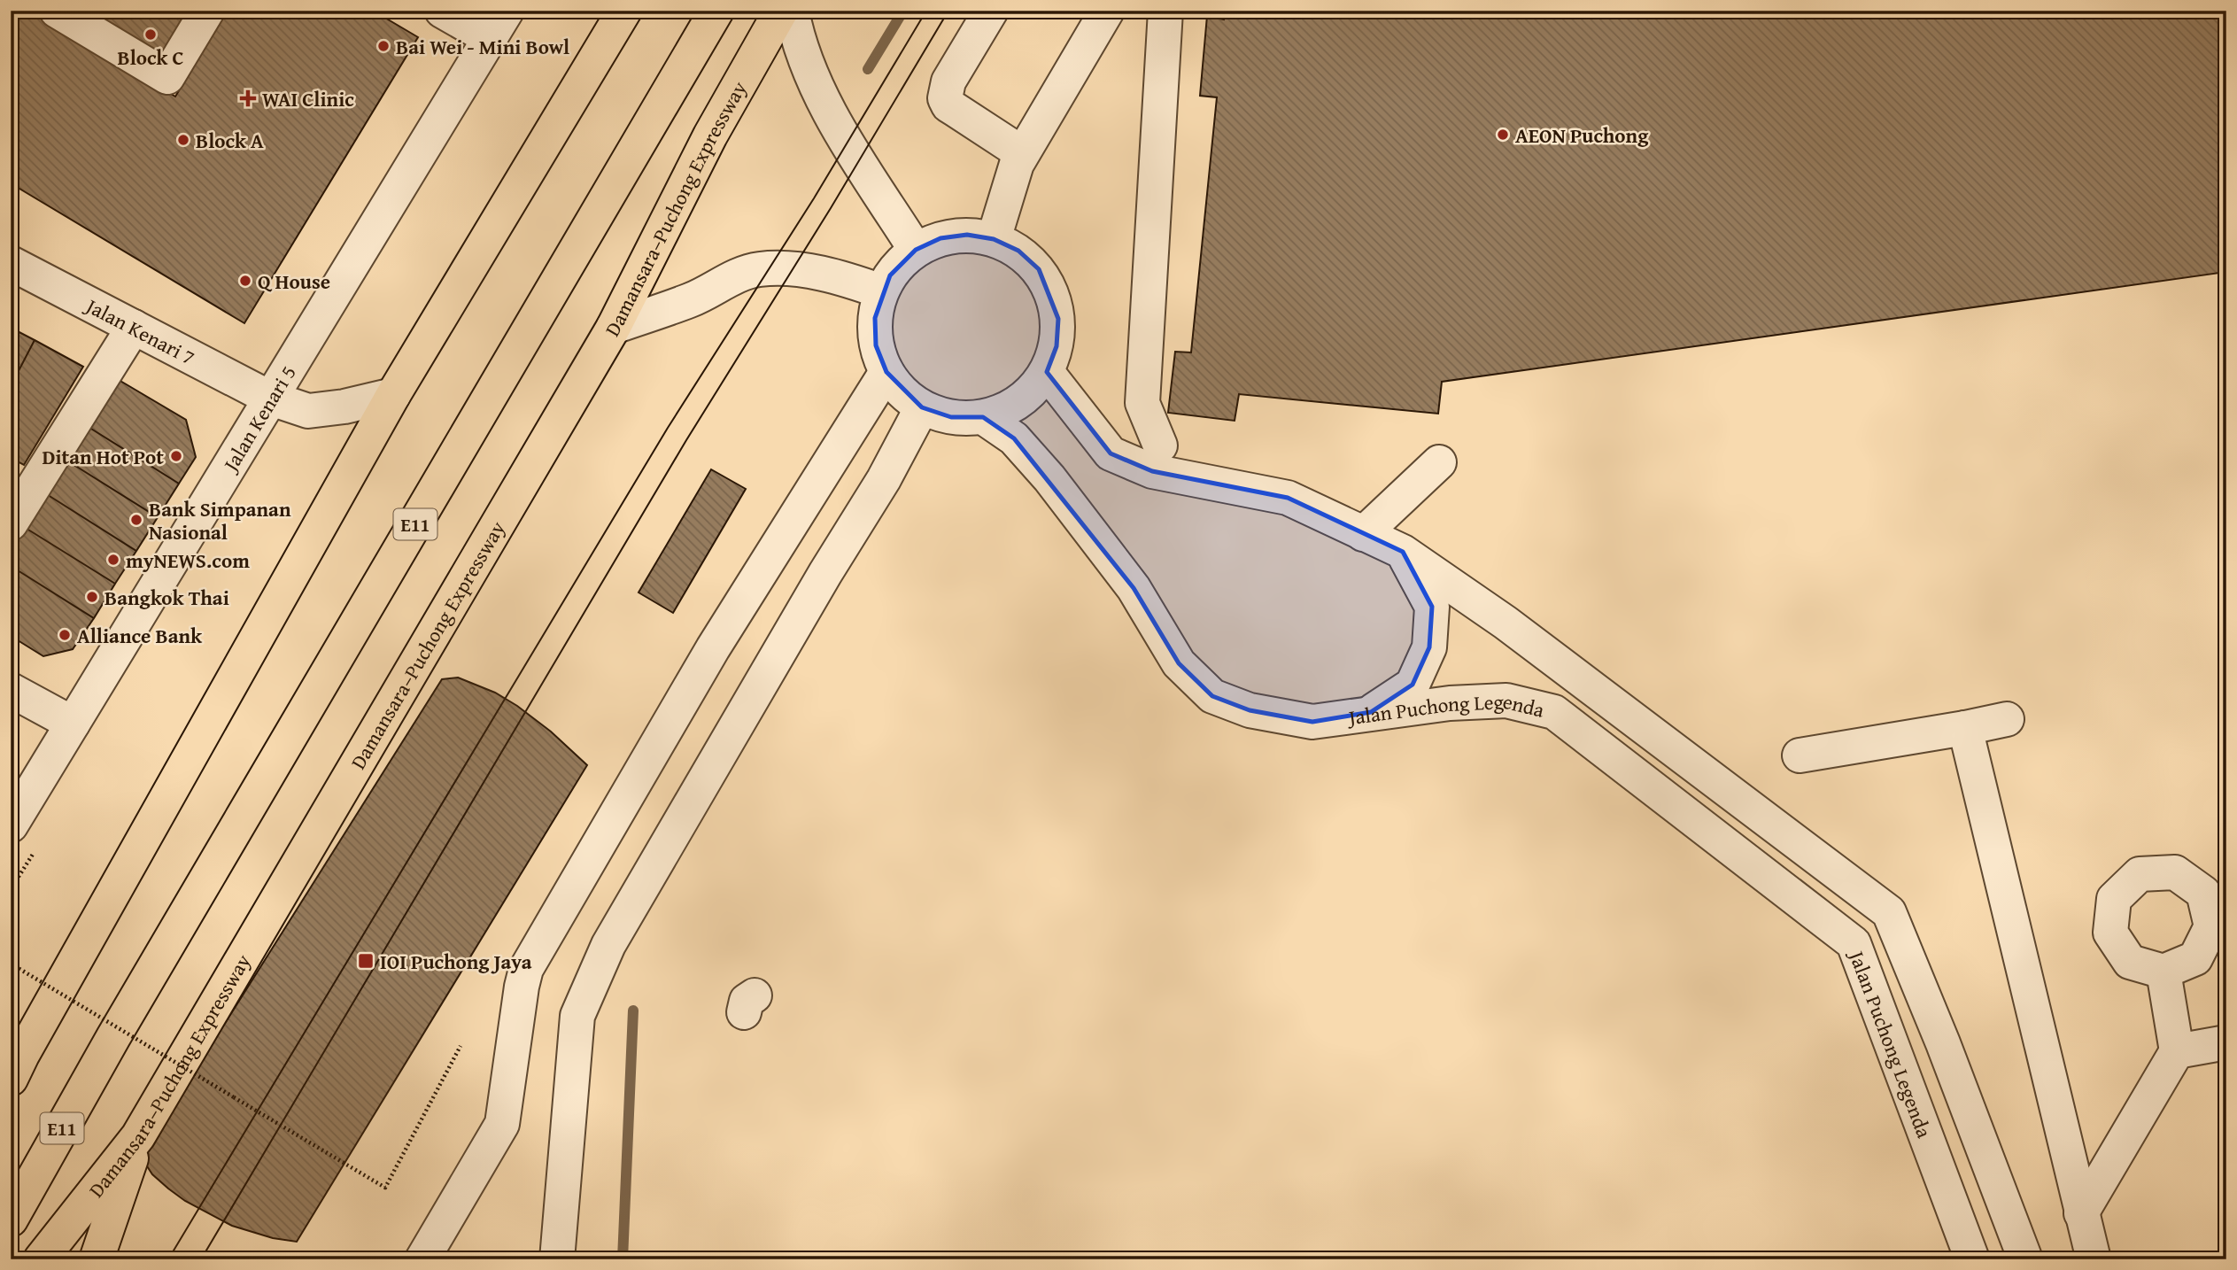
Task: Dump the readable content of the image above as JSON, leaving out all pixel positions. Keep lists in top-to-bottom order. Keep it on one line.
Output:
{"streets":{"highway":["Damansara–Puchong Expressway","E11"],"street":["Jalan Kenari 7","Jalan Kenari 5","Jalan Puchong Legenda"]},"crossings":[["Jalan Kenari 7","Jalan Kenari 5"]],"places":{"other":["Block C","Bai Wei - Mini Bowl","AEON Puchong","Block A","Q House","Ditan Hot Pot","Bank Simpanan Nasional","myNEWS.com","Bangkok Thai","Alliance Bank"],"health":["WAI Clinic"],"transit":["IOI Puchong Jaya"]}}
